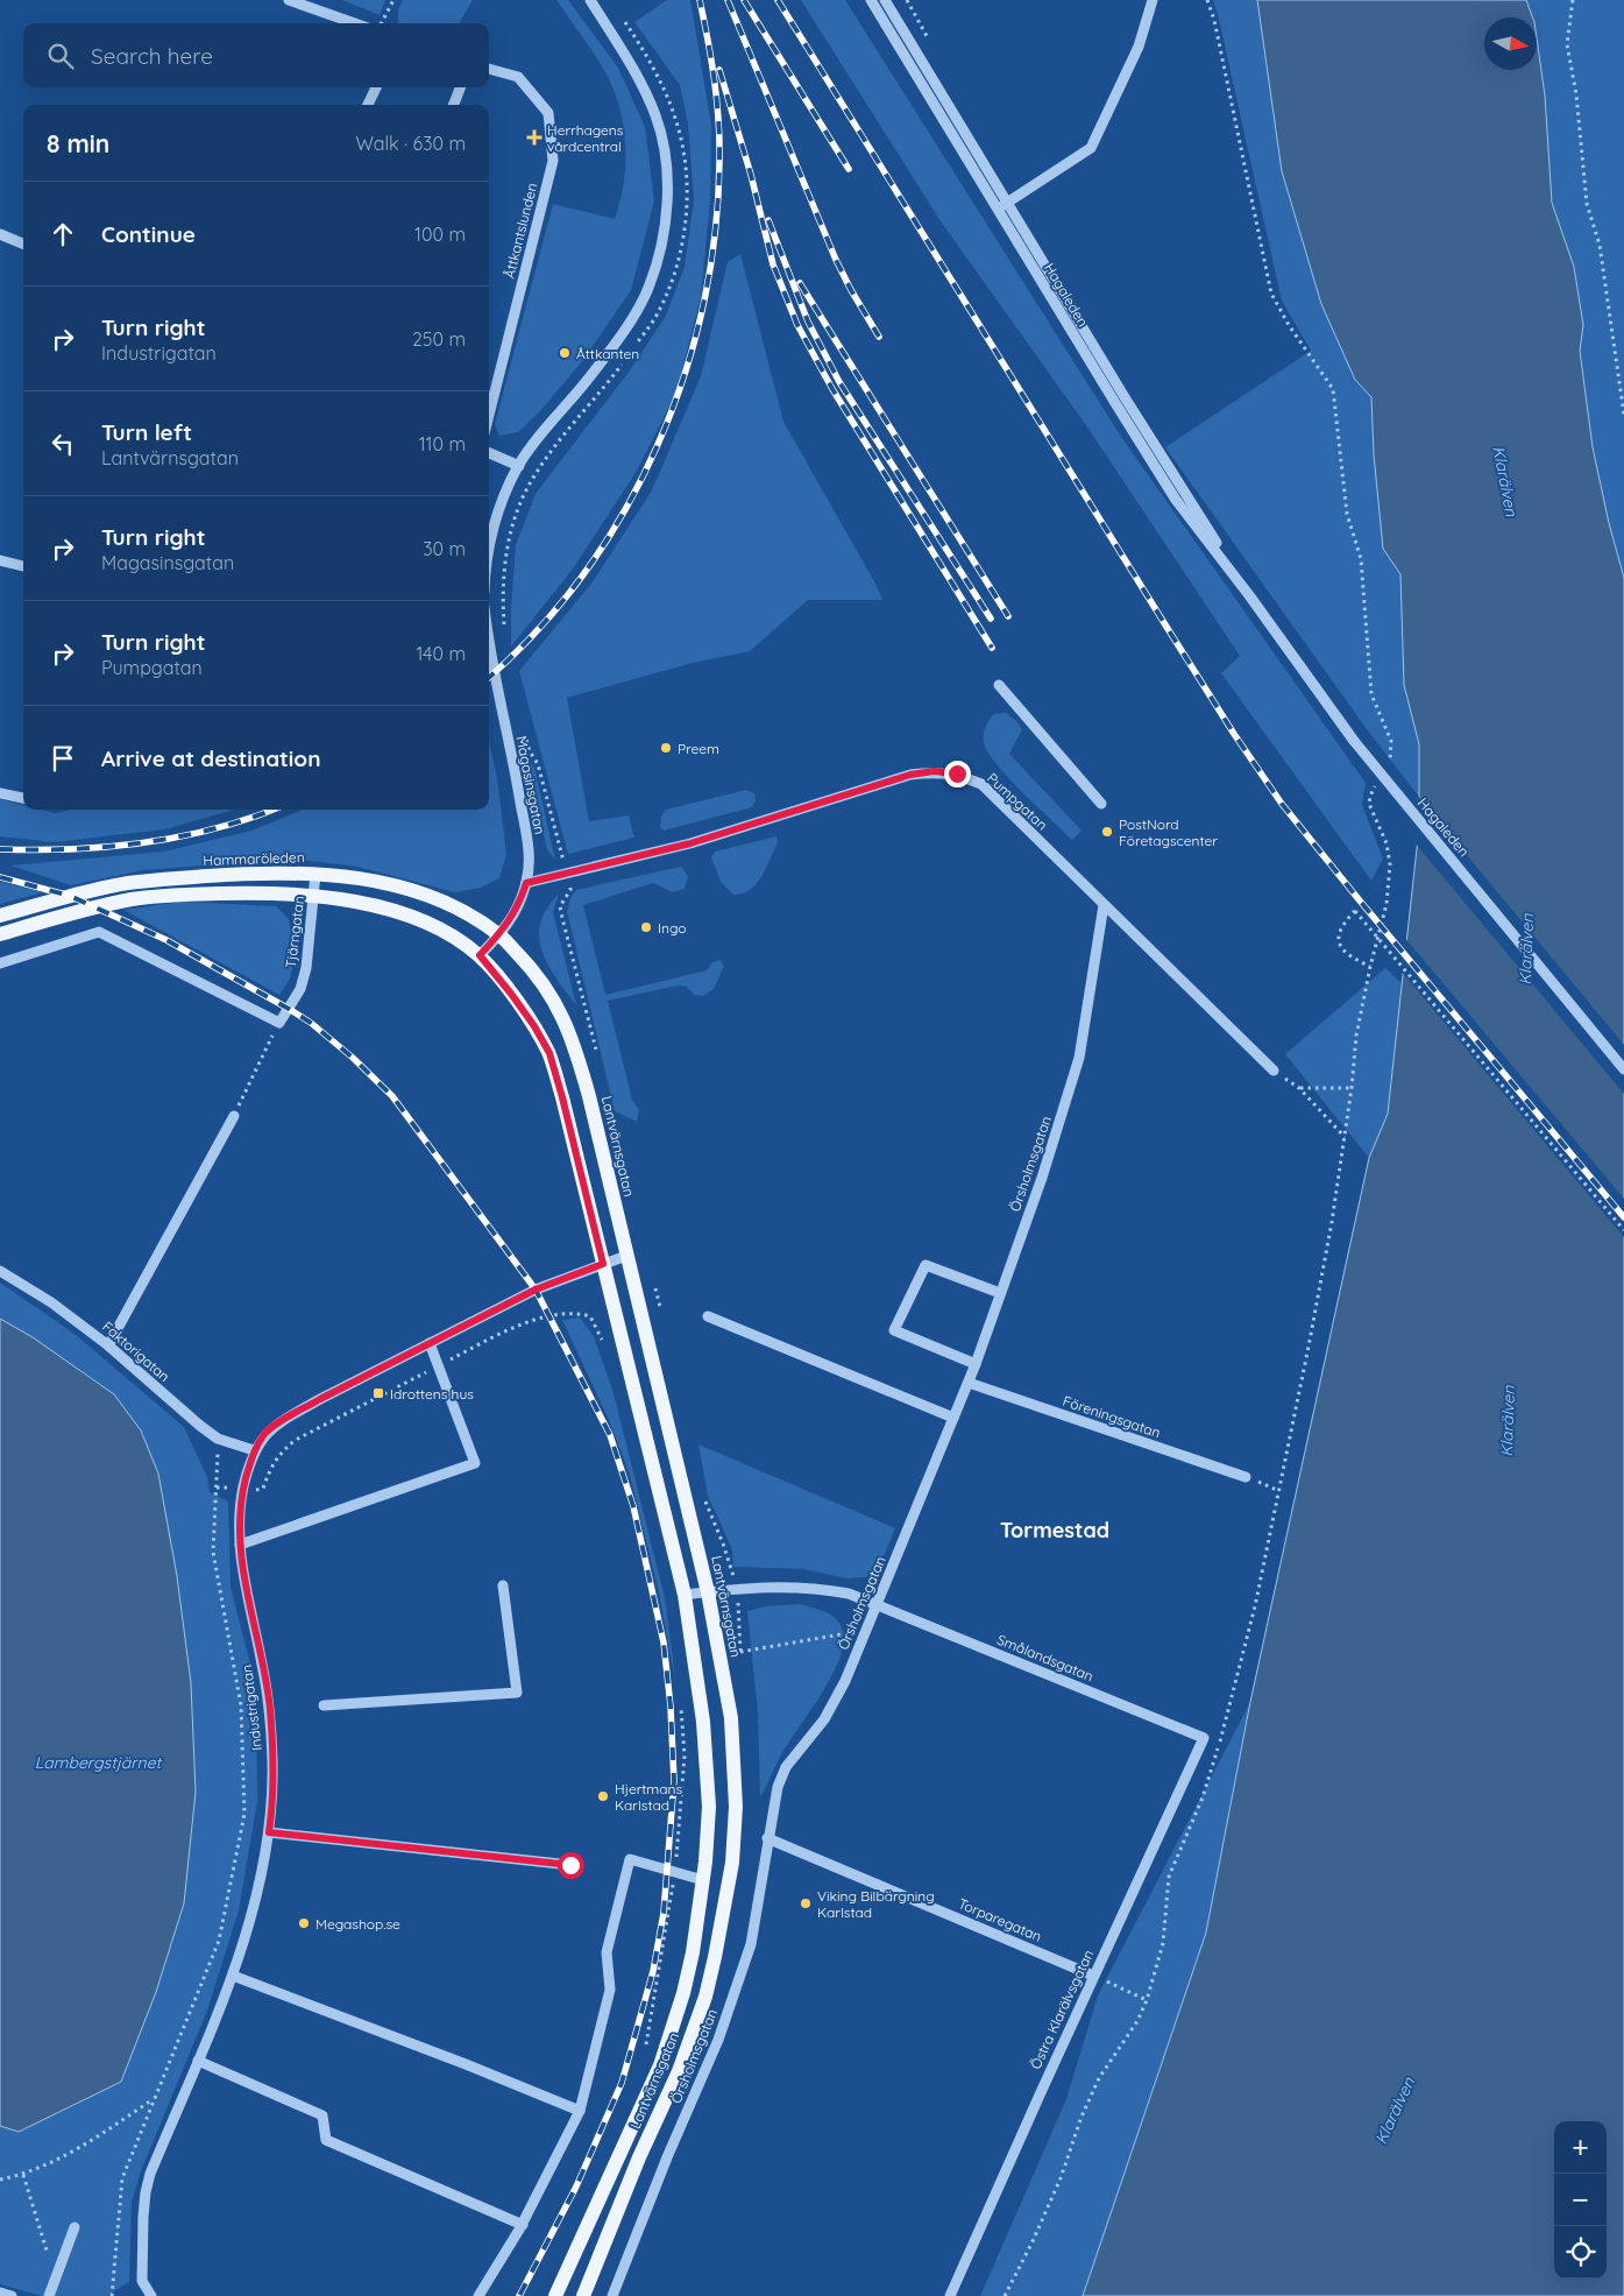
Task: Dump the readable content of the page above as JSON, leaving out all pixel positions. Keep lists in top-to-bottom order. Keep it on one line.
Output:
{"streets":{"main road":["Hammaröleden","Lantvärnsgatan"],"street":["Åttkantslunden","Hagaleden","Magasinsgatan","Pumpgatan","Tjärngatan","Örsholmsgatan","Faktorigatan","Föreningsgatan","Smålandsgatan","Industrigatan","Torparegatan","Östra Klarälvsgatan"]},"crossings":[["Magasinsgatan","Pumpgatan"],["Magasinsgatan","Hammaröleden"],["Magasinsgatan","Lantvärnsgatan"],["Pumpgatan","Örsholmsgatan"],["Hammaröleden","Tjärngatan"],["Hammaröleden","Lantvärnsgatan"],["Lantvärnsgatan","Industrigatan"],["Örsholmsgatan","Föreningsgatan"],["Örsholmsgatan","Smålandsgatan"],["Örsholmsgatan","Torparegatan"],["Faktorigatan","Industrigatan"],["Smålandsgatan","Östra Klarälvsgatan"],["Torparegatan","Östra Klarälvsgatan"]],"districts":["Tormestad"],"water":["Klarälven","Lambergstjärnet"],"places":{"health":["Herrhagens vårdcentral"],"other":["Åttkanten","Preem","PostNord Företagscenter","Ingo","Hjertmans Karlstad","Viking Bilbärgning Karlstad","Megashop.se"],"transit":["Idrottens hus"]},"north":"right","page":{"search":"Search here","heading":["8 min","Walk · 630 m"],"list":[["Continue","100 m"],["Turn right","Industrigatan","250 m"],["Turn left","Lantvärnsgatan","110 m"],["Turn right","Magasinsgatan","30 m"],["Turn right","Pumpgatan","140 m"],"Arrive at destination"],"map_buttons":["+","−"]}}
